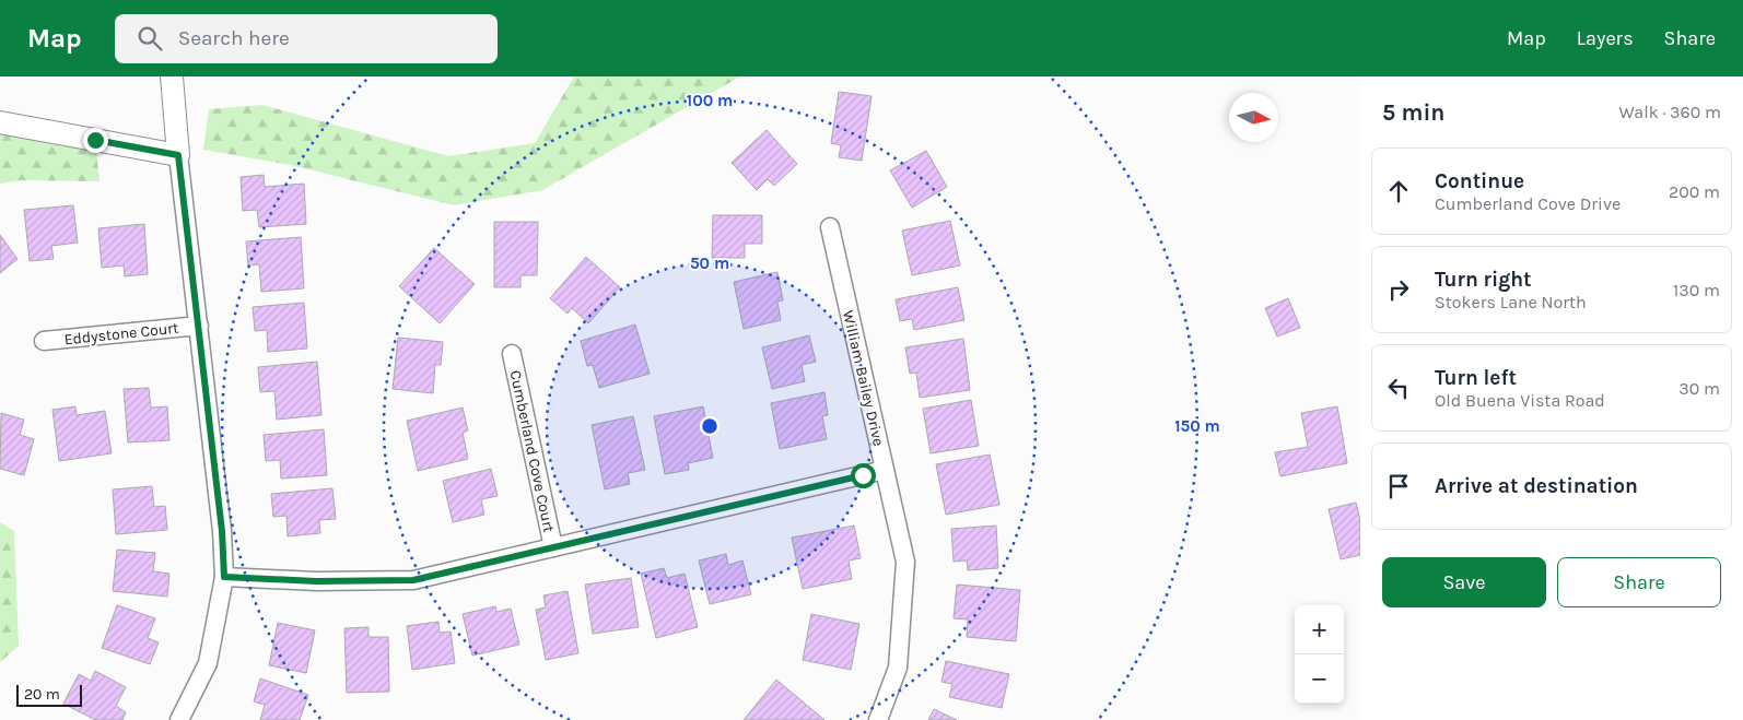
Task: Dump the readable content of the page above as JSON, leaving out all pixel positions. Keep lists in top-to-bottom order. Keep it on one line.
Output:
{"streets":{"street":["Eddystone Court","William Bailey Drive","Cumberland Cove Court"]},"scale_bar":"20 m","north":"right","page":{"header":"Map","search":"Search here","nav":["Map","Layers","Share"],"heading":["5 min","Walk · 360 m"],"list":[["Continue","Cumberland Cove Drive","200 m"],["Turn right","Stokers Lane North","130 m"],["Turn left","Old Buena Vista Road","30 m"],"Arrive at destination"],"buttons":["Save","Share"],"map_buttons":["+","−"],"scale":"20 m"},"rings":["100 m","50 m","150 m"]}
